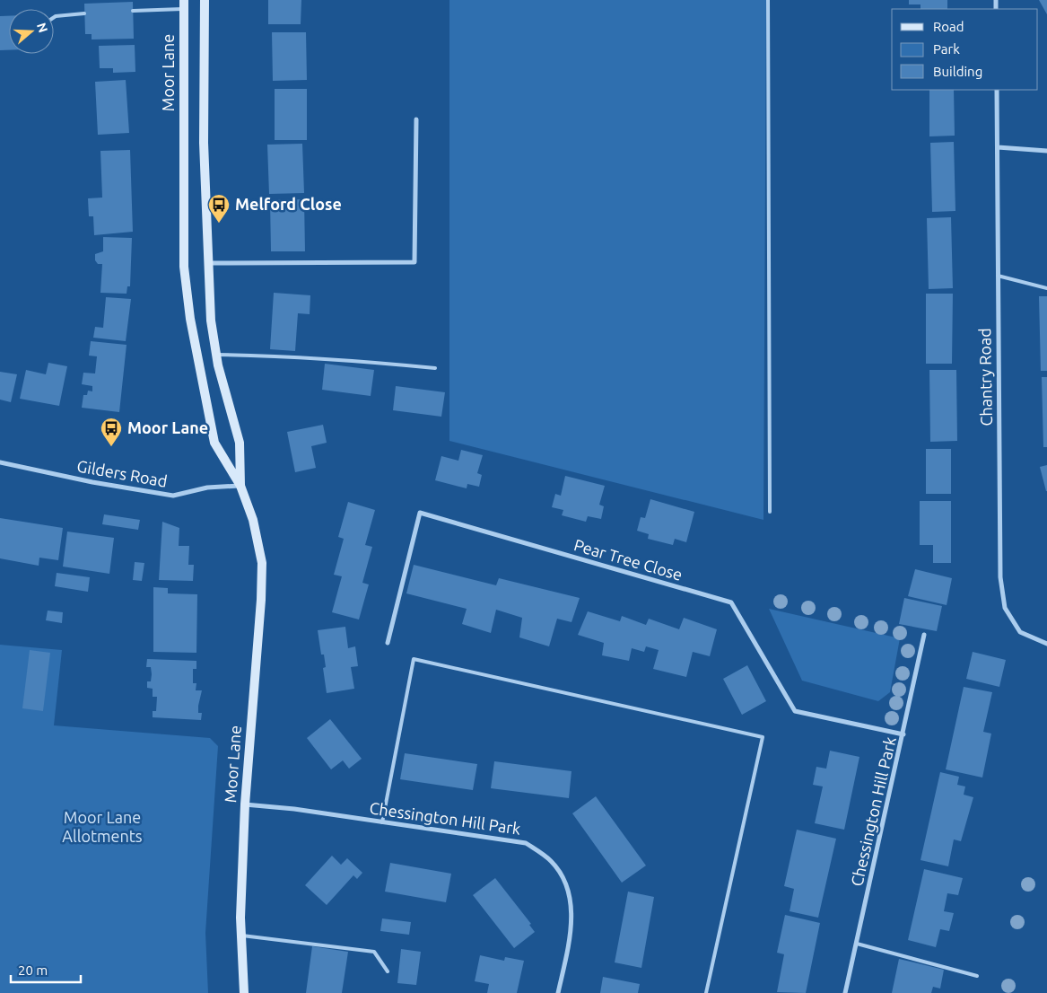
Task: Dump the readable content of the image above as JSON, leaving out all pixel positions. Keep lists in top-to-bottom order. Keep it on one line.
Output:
{"streets":{"street":["Moor Lane","Chantry Road","Gilders Road","Pear Tree Close","Chessington Hill Park"]},"crossings":[["Moor Lane","Gilders Road"],["Moor Lane","Chessington Hill Park"],["Pear Tree Close","Chessington Hill Park"]],"parks":["Moor Lane Allotments"],"places":{"bus stop":["Melford Close","Moor Lane"]},"legend":["Road","Park","Building"],"scale_bar":"20 m","north":"right"}
